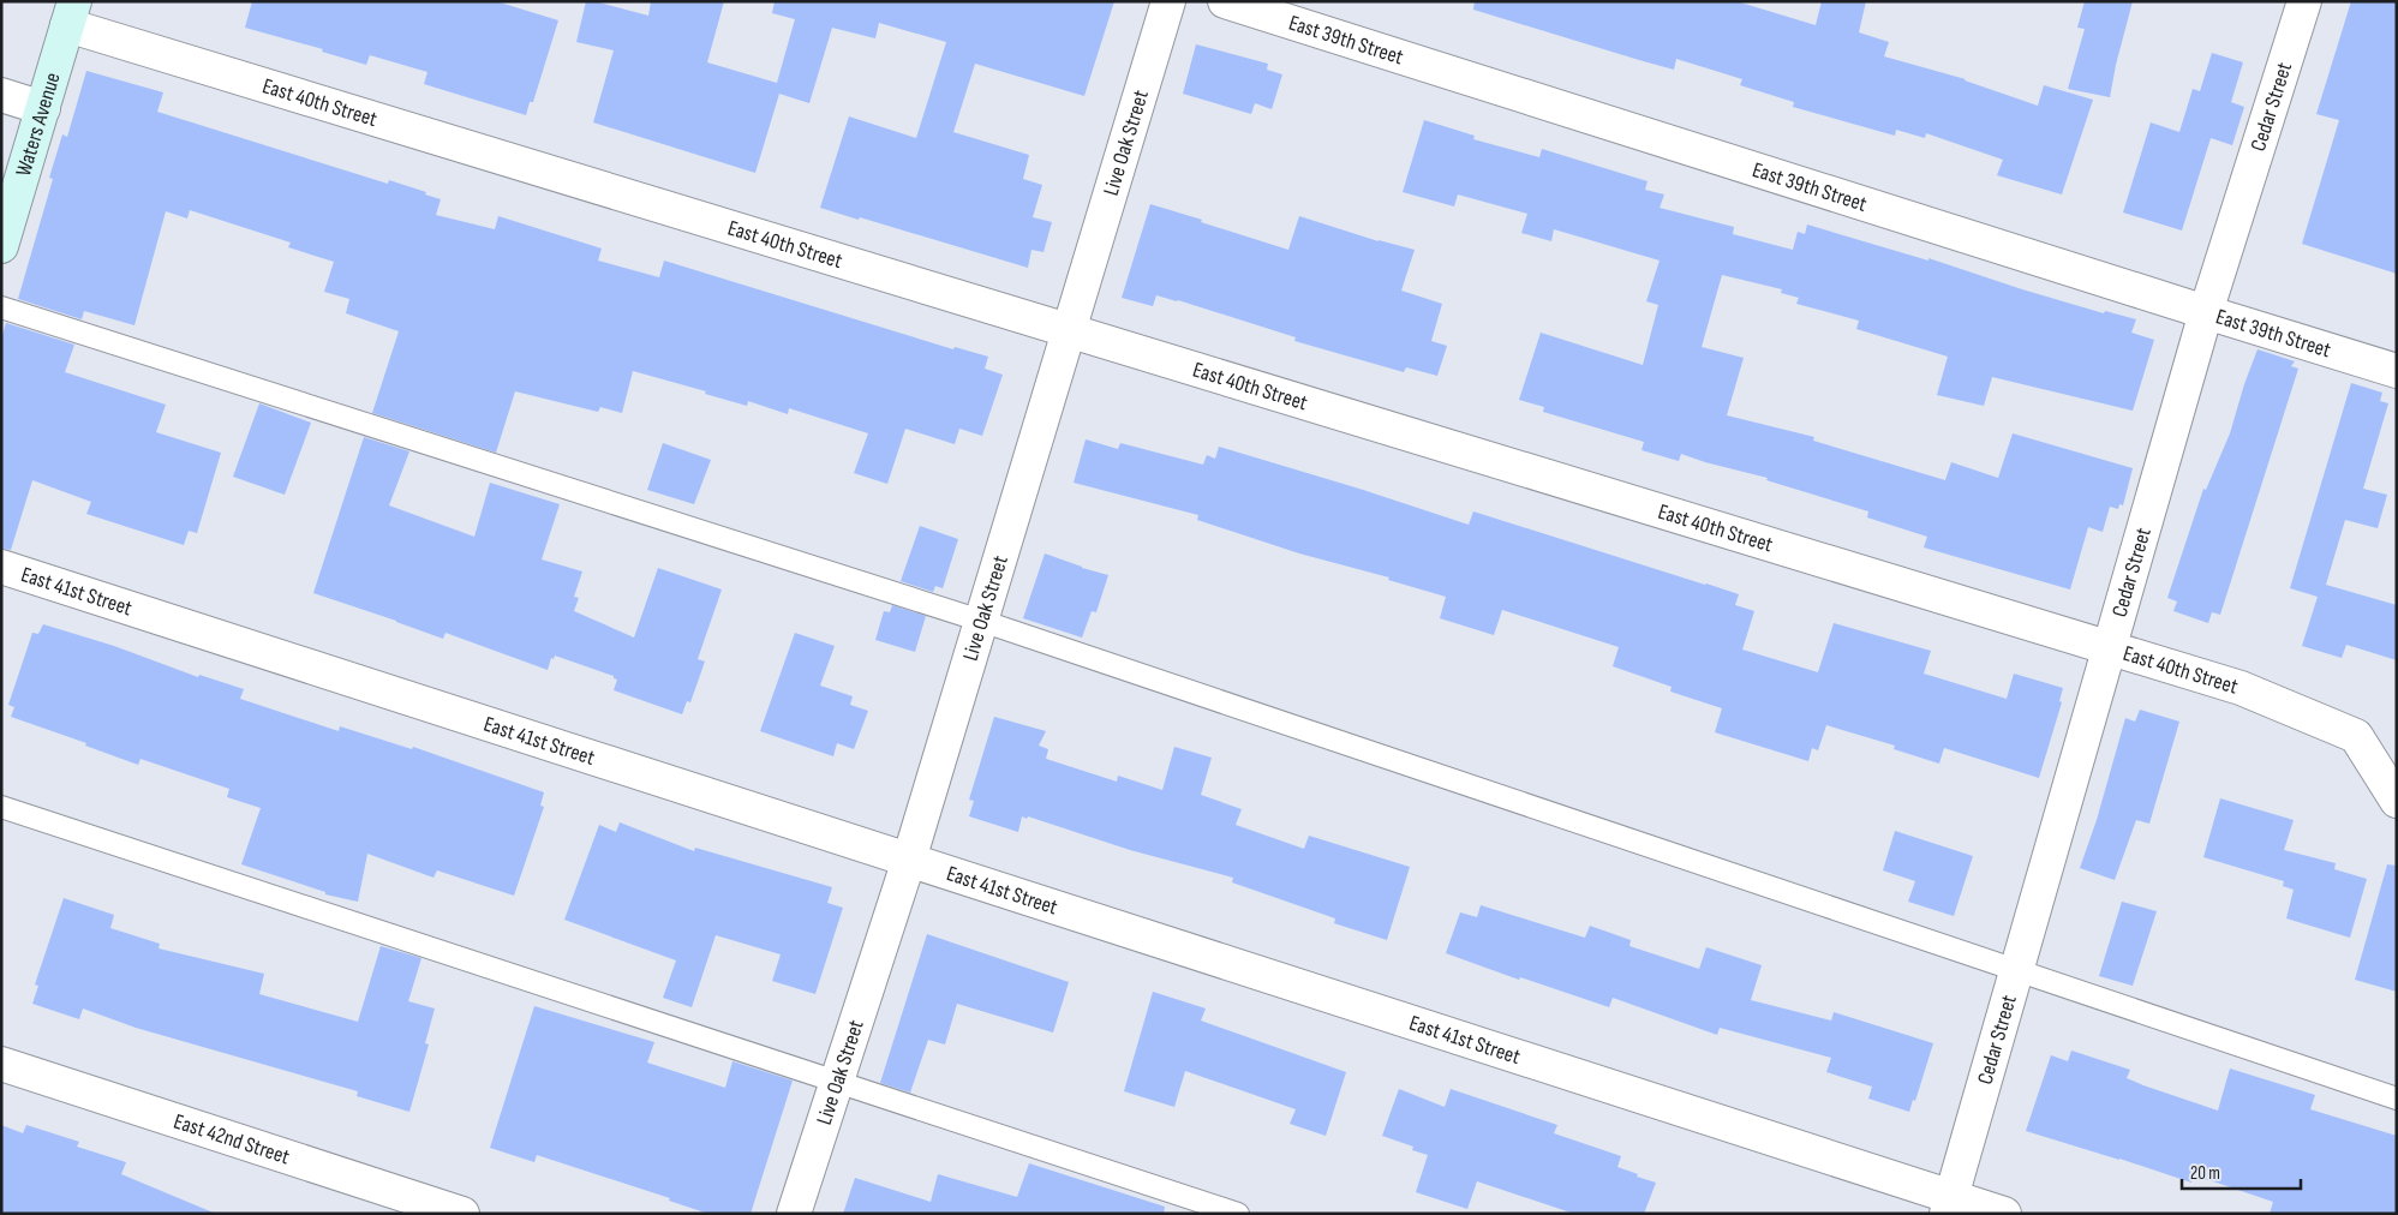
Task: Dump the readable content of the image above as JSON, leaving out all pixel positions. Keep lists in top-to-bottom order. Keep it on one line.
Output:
{"streets":{"main road":["Waters Avenue"],"street":["East 39th Street","East 40th Street","Cedar Street","Live Oak Street","East 41st Street","East 42nd Street"]},"crossings":[["East 39th Street","Cedar Street"],["East 40th Street","Cedar Street"],["East 40th Street","Waters Avenue"],["East 40th Street","Live Oak Street"],["Cedar Street","East 41st Street"],["Live Oak Street","East 41st Street"]],"scale_bar":"20 m"}
